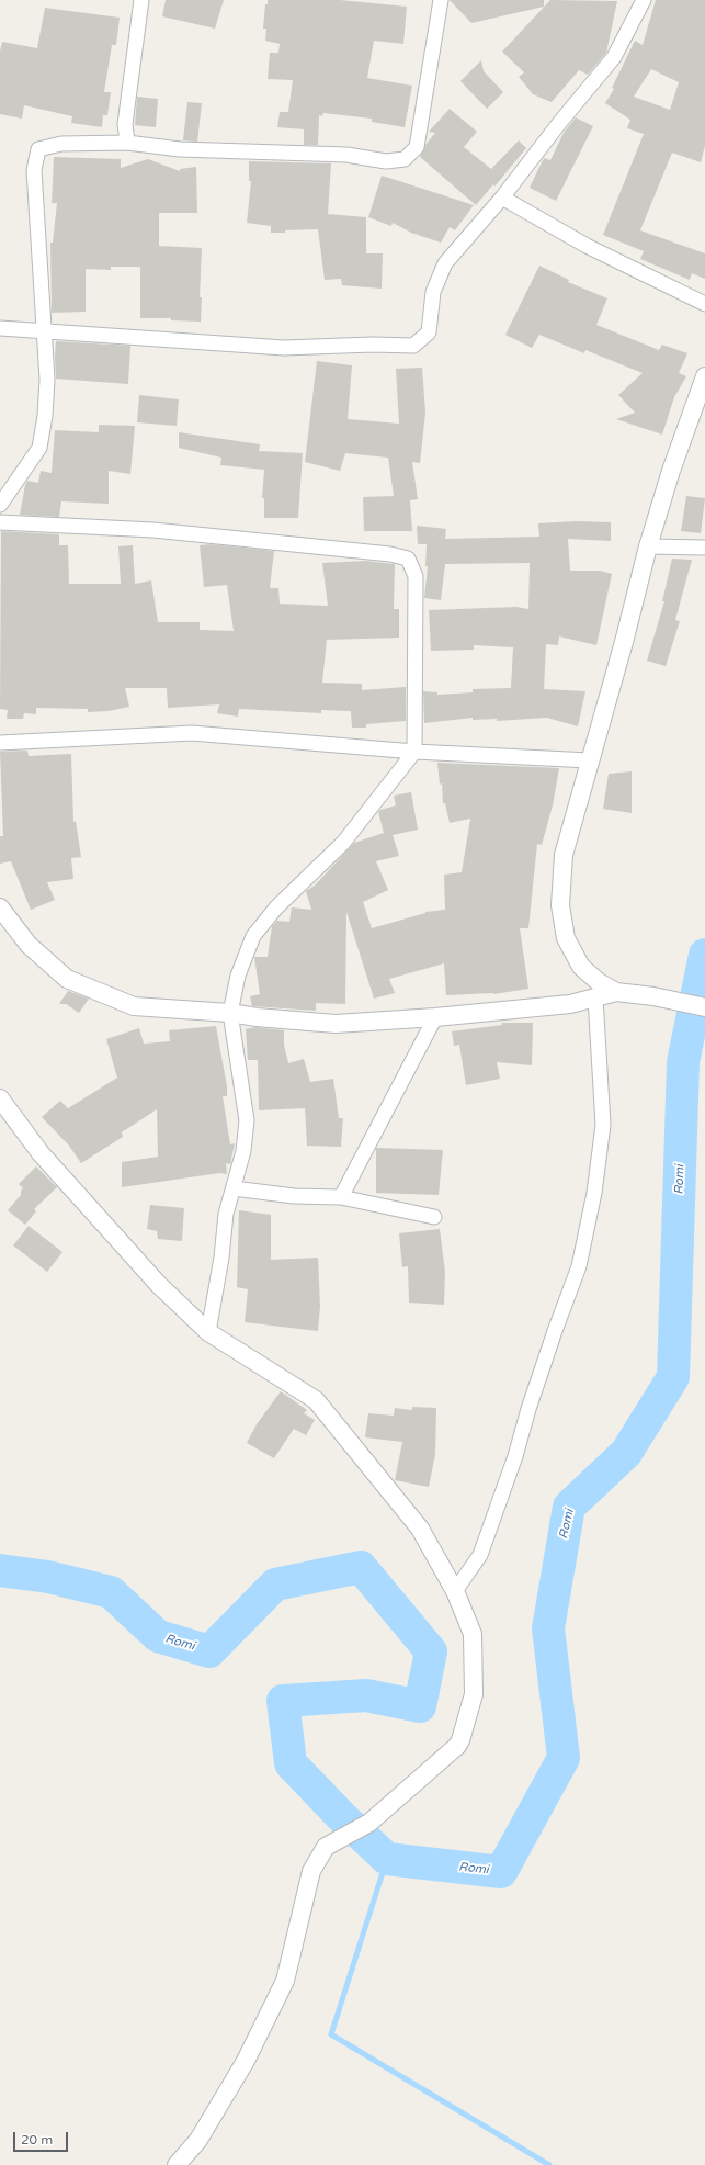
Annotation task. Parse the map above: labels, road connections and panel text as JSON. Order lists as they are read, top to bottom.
{
  "water": ["Romi"],
  "scale_bar": "20 m"
}
